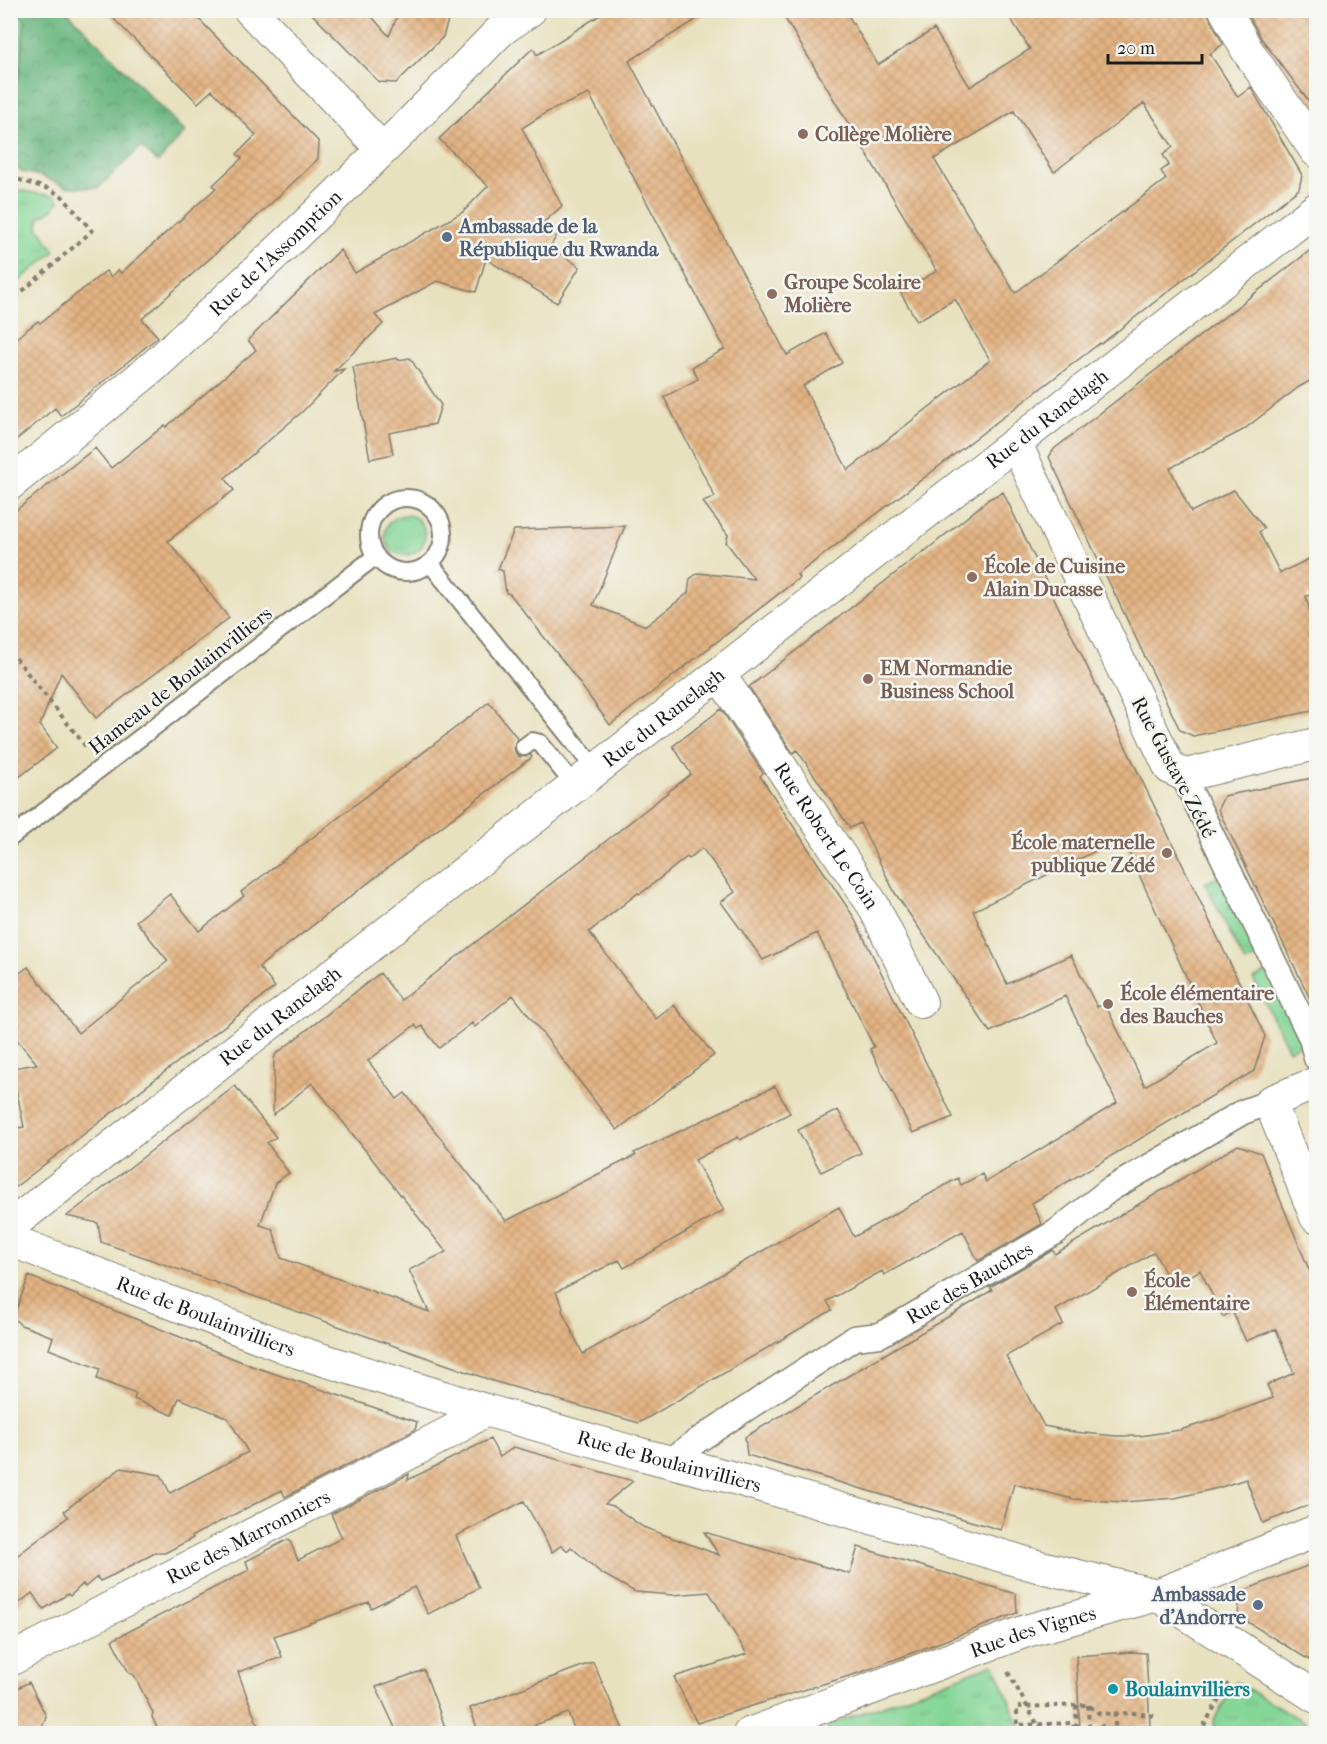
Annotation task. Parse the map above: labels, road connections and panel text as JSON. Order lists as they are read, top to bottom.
{
  "streets": {
    "street": [
      "Rue de l'Assomption",
      "Rue du Ranelagh",
      "Rue Gustave Zédé",
      "Rue Robert Le Coin",
      "Rue des Bauches",
      "Rue de Boulainvilliers",
      "Rue des Marronniers",
      "Rue des Vignes"
    ],
    "lane": ["Hameau de Boulainvilliers"]
  },
  "crossings": [
    ["Rue du Ranelagh", "Rue Gustave Zédé"],
    ["Rue du Ranelagh", "Rue Robert Le Coin"],
    ["Rue des Bauches", "Rue de Boulainvilliers"],
    ["Rue de Boulainvilliers", "Rue des Marronniers"],
    ["Rue de Boulainvilliers", "Rue des Vignes"]
  ],
  "places": [
    "Collège Molière",
    "Ambassade de la République du Rwanda",
    "Groupe Scolaire Molière",
    "École de Cuisine Alain Ducasse",
    "EM Normandie Business School",
    "École maternelle publique Zédé",
    "École élémentaire des Bauches",
    "École Élémentaire",
    "Ambassade d'Andorre",
    "Boulainvilliers"
  ],
  "scale_bar": "20 m"
}
